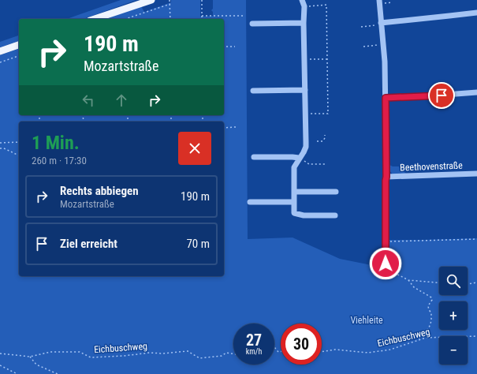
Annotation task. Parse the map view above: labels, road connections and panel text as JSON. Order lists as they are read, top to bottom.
{
  "streets": {
    "street": ["Beethovenstraße"],
    "path": ["Eichbuschweg"]
  },
  "parks": ["Viehleite"],
  "page": {
    "turn": ["190 m", "Mozartstraße"],
    "heading": ["1 Min.", "260 m · 17:30"],
    "list": [
      {
        "name": "Rechts abbiegen",
        "note": "Mozartstraße",
        "value": "190 m"
      },
      {
        "name": "Ziel erreicht",
        "value": "70 m"
      }
    ],
    "map_buttons": ["+", "−"],
    "speed": "27 km/h",
    "limit": "30"
  }
}
